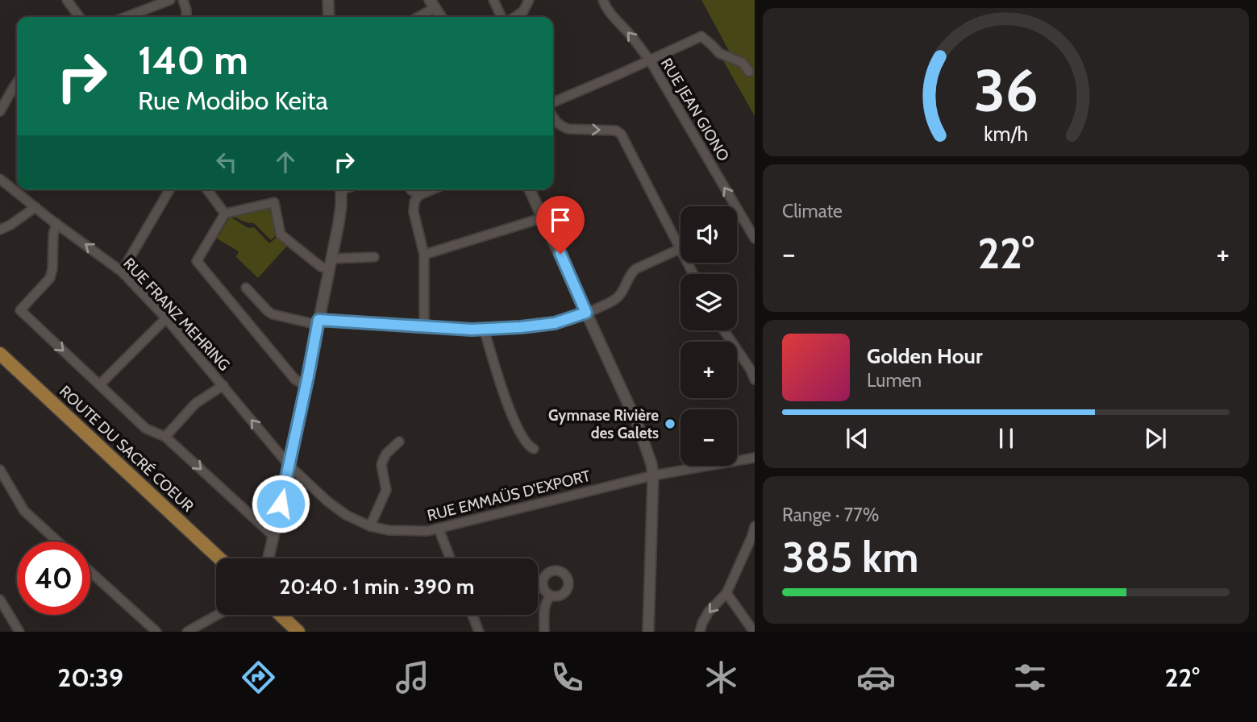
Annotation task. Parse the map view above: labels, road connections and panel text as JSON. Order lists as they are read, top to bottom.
{
  "streets": {
    "main road": ["ROUTE DU SACRÉ COEUR"],
    "street": ["RUE JEAN GIONO", "RUE FRANZ MEHRING", "RUE EMMAÜS D'EXPORT"]
  },
  "crossings": [
    ["RUE FRANZ MEHRING", "RUE EMMAÜS D'EXPORT"]
  ],
  "one_way": ["RUE JEAN GIONO"],
  "places": ["Gymnase Rivière des Galets"],
  "page": {
    "turn": ["140 m", "Rue Modibo Keita"],
    "tile": [
      "Climate",
      ["Range · 77%", "385 km"]
    ],
    "map_buttons": ["+", "−"],
    "heat": ["−", "22°", "+"],
    "song": ["Golden Hour", "Lumen"],
    "limit": "40",
    "trip": "20:40 · 1 min · 390 m",
    "tabs": ["20:39", "22°"],
    "gauge": ["36", "km/h"]
  }
}
